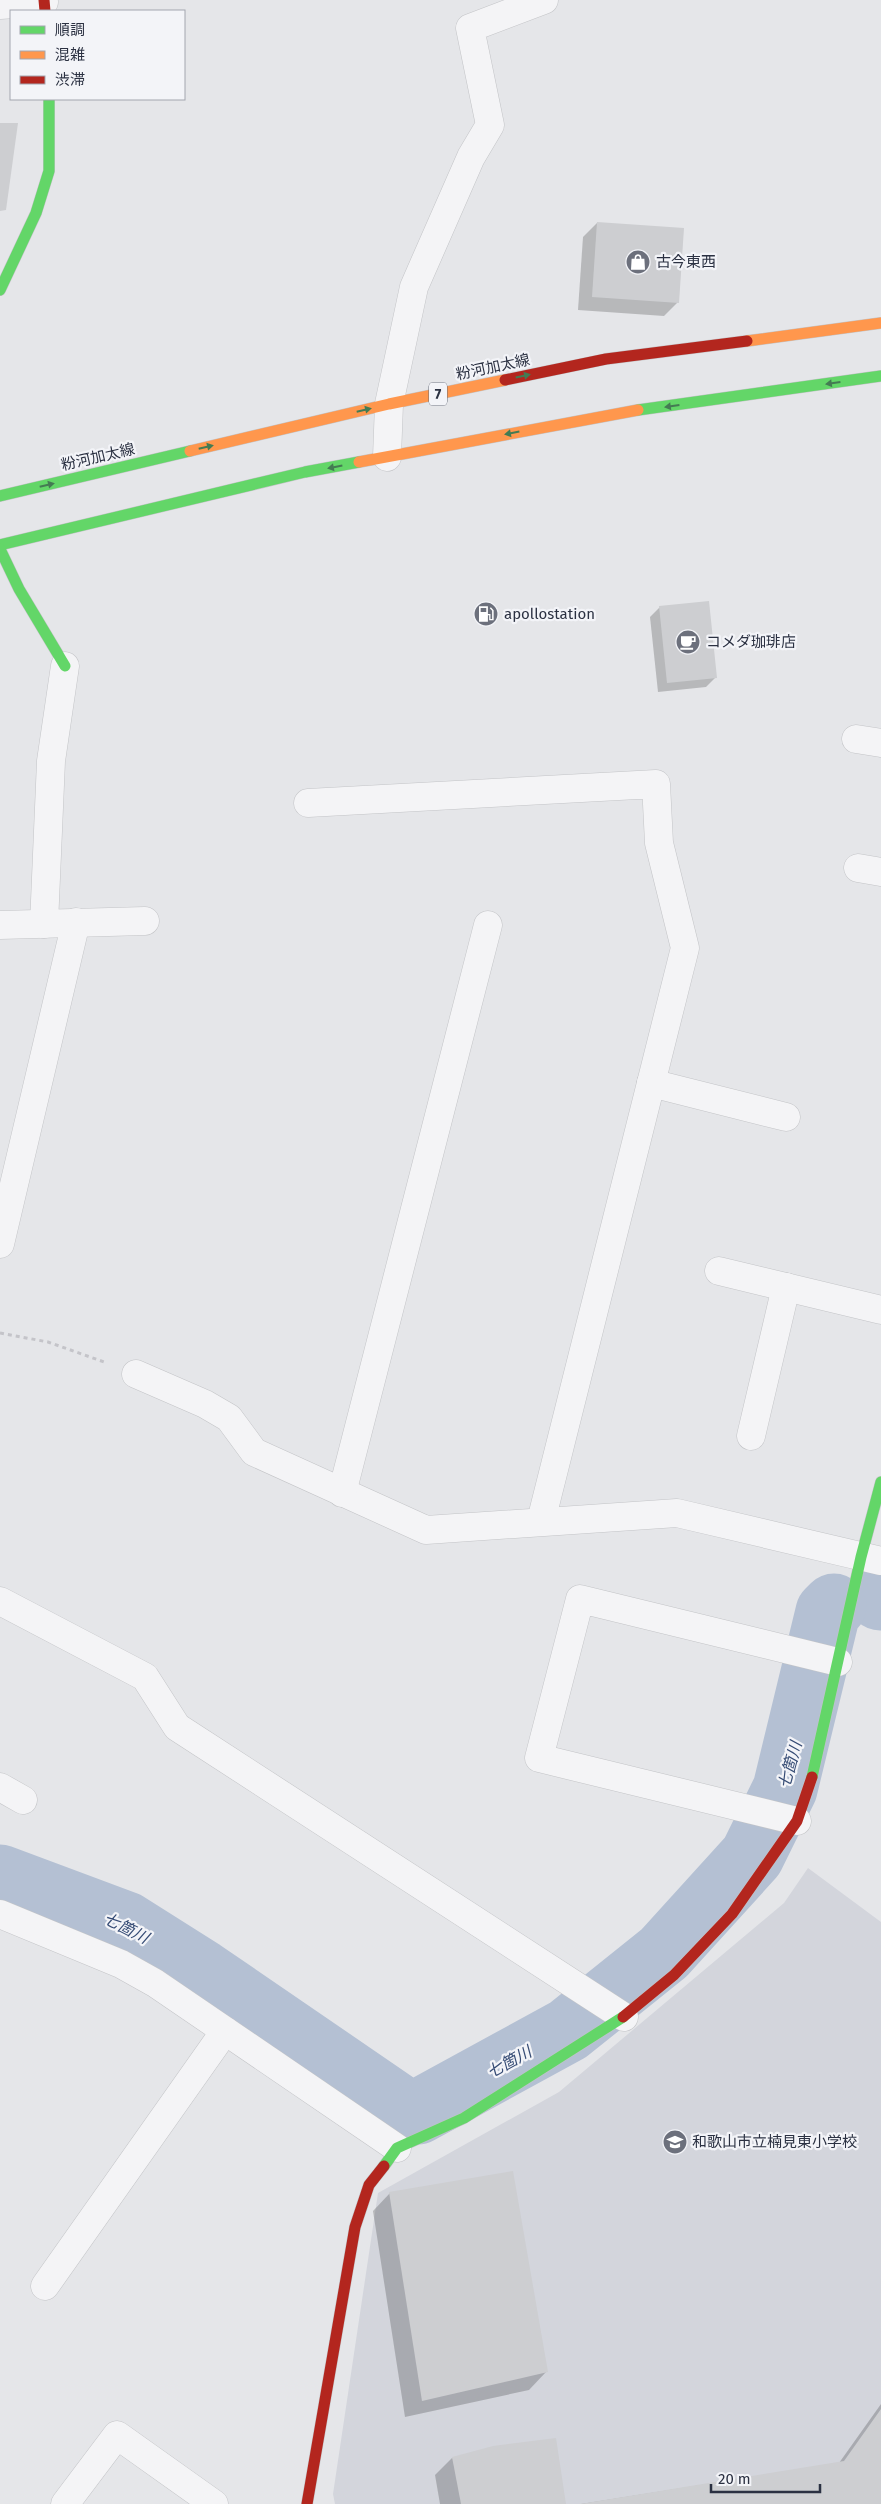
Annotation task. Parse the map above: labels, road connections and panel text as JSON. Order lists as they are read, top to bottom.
{
  "streets": {
    "main road": ["粉河加太線", "7"]
  },
  "water": ["七箇川"],
  "places": {
    "shop": ["古今東西"],
    "fuel station": ["apollostation"],
    "cafe": ["コメダ珈琲店"],
    "school or university": ["和歌山市立楠見東小学校"]
  },
  "legend": ["順調", "混雑", "渋滞"],
  "scale_bar": "20 m"
}
